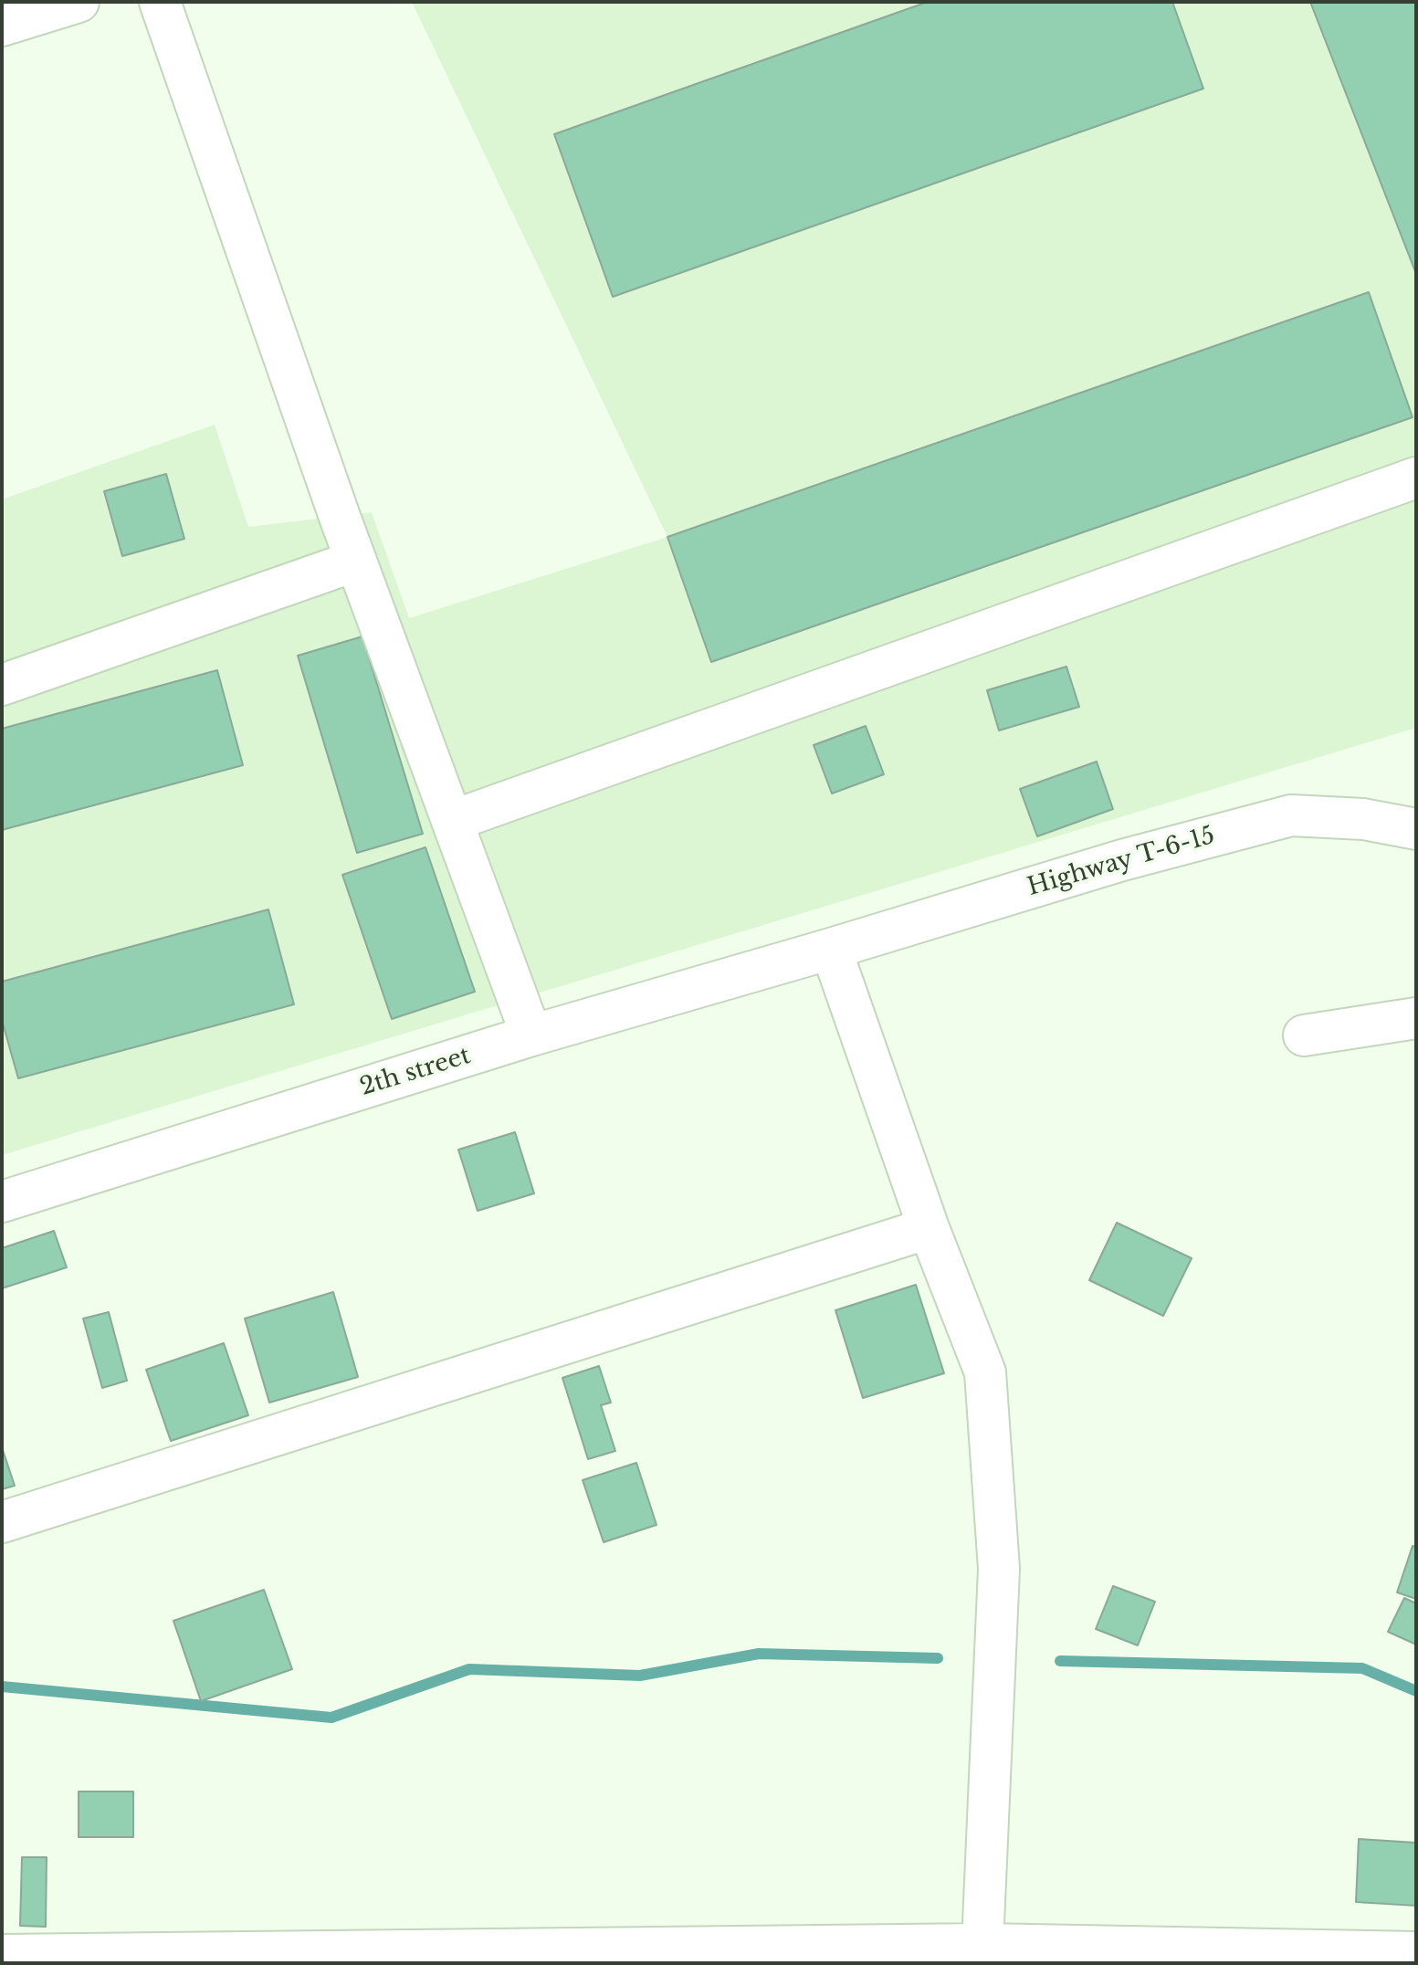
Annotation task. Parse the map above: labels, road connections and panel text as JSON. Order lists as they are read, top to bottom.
{
  "streets": {
    "street": ["Highway T-6-15", "2th street"]
  },
  "crossings": [
    ["Highway T-6-15", "2th street"]
  ]
}
